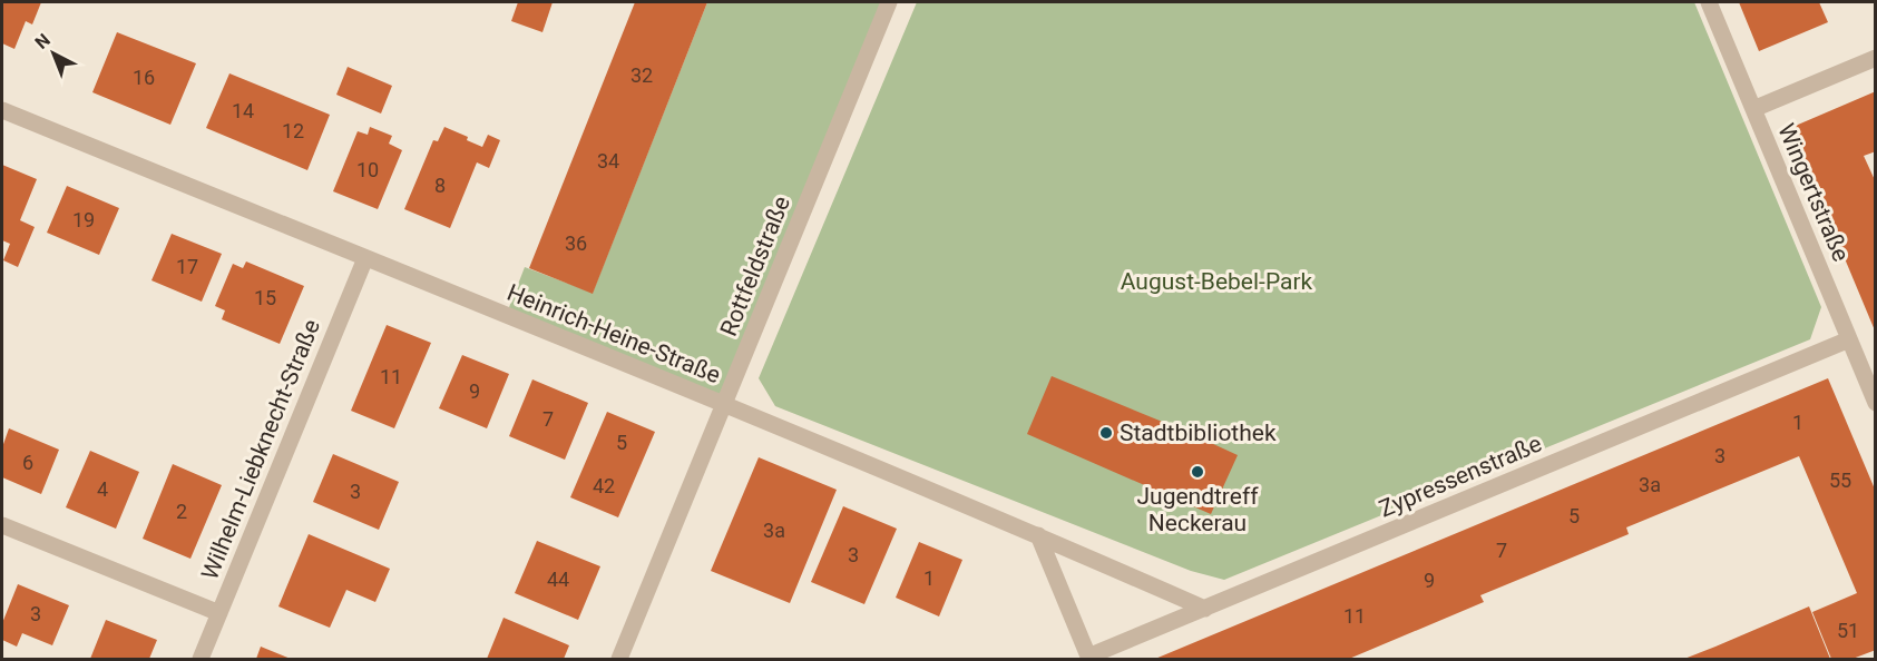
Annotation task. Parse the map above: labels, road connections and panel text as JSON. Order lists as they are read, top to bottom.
{
  "streets": {
    "street": [
      "Wingertstraße",
      "Rottfeldstraße",
      "Heinrich-Heine-Straße",
      "Wilhelm-Liebknecht-Straße",
      "Zypressenstraße"
    ]
  },
  "crossings": [
    ["Wingertstraße", "Zypressenstraße"],
    ["Rottfeldstraße", "Heinrich-Heine-Straße"],
    ["Heinrich-Heine-Straße", "Wilhelm-Liebknecht-Straße"],
    ["Heinrich-Heine-Straße", "Zypressenstraße"]
  ],
  "parks": ["August-Bebel-Park"],
  "places": ["Stadtbibliothek", "Jugendtreff Neckerau"],
  "house_numbers": [
    "32",
    "16",
    "14",
    "12",
    "34",
    "10",
    "8",
    "19",
    "36",
    "17",
    "15",
    "11",
    "9",
    "7",
    "1",
    "5",
    "3",
    "6",
    "55",
    "3a",
    "42",
    "4",
    "3",
    "2",
    "5",
    "3a",
    "7",
    "3",
    "1",
    "44",
    "9",
    "3",
    "11",
    "51"
  ],
  "north": "top left"
}
